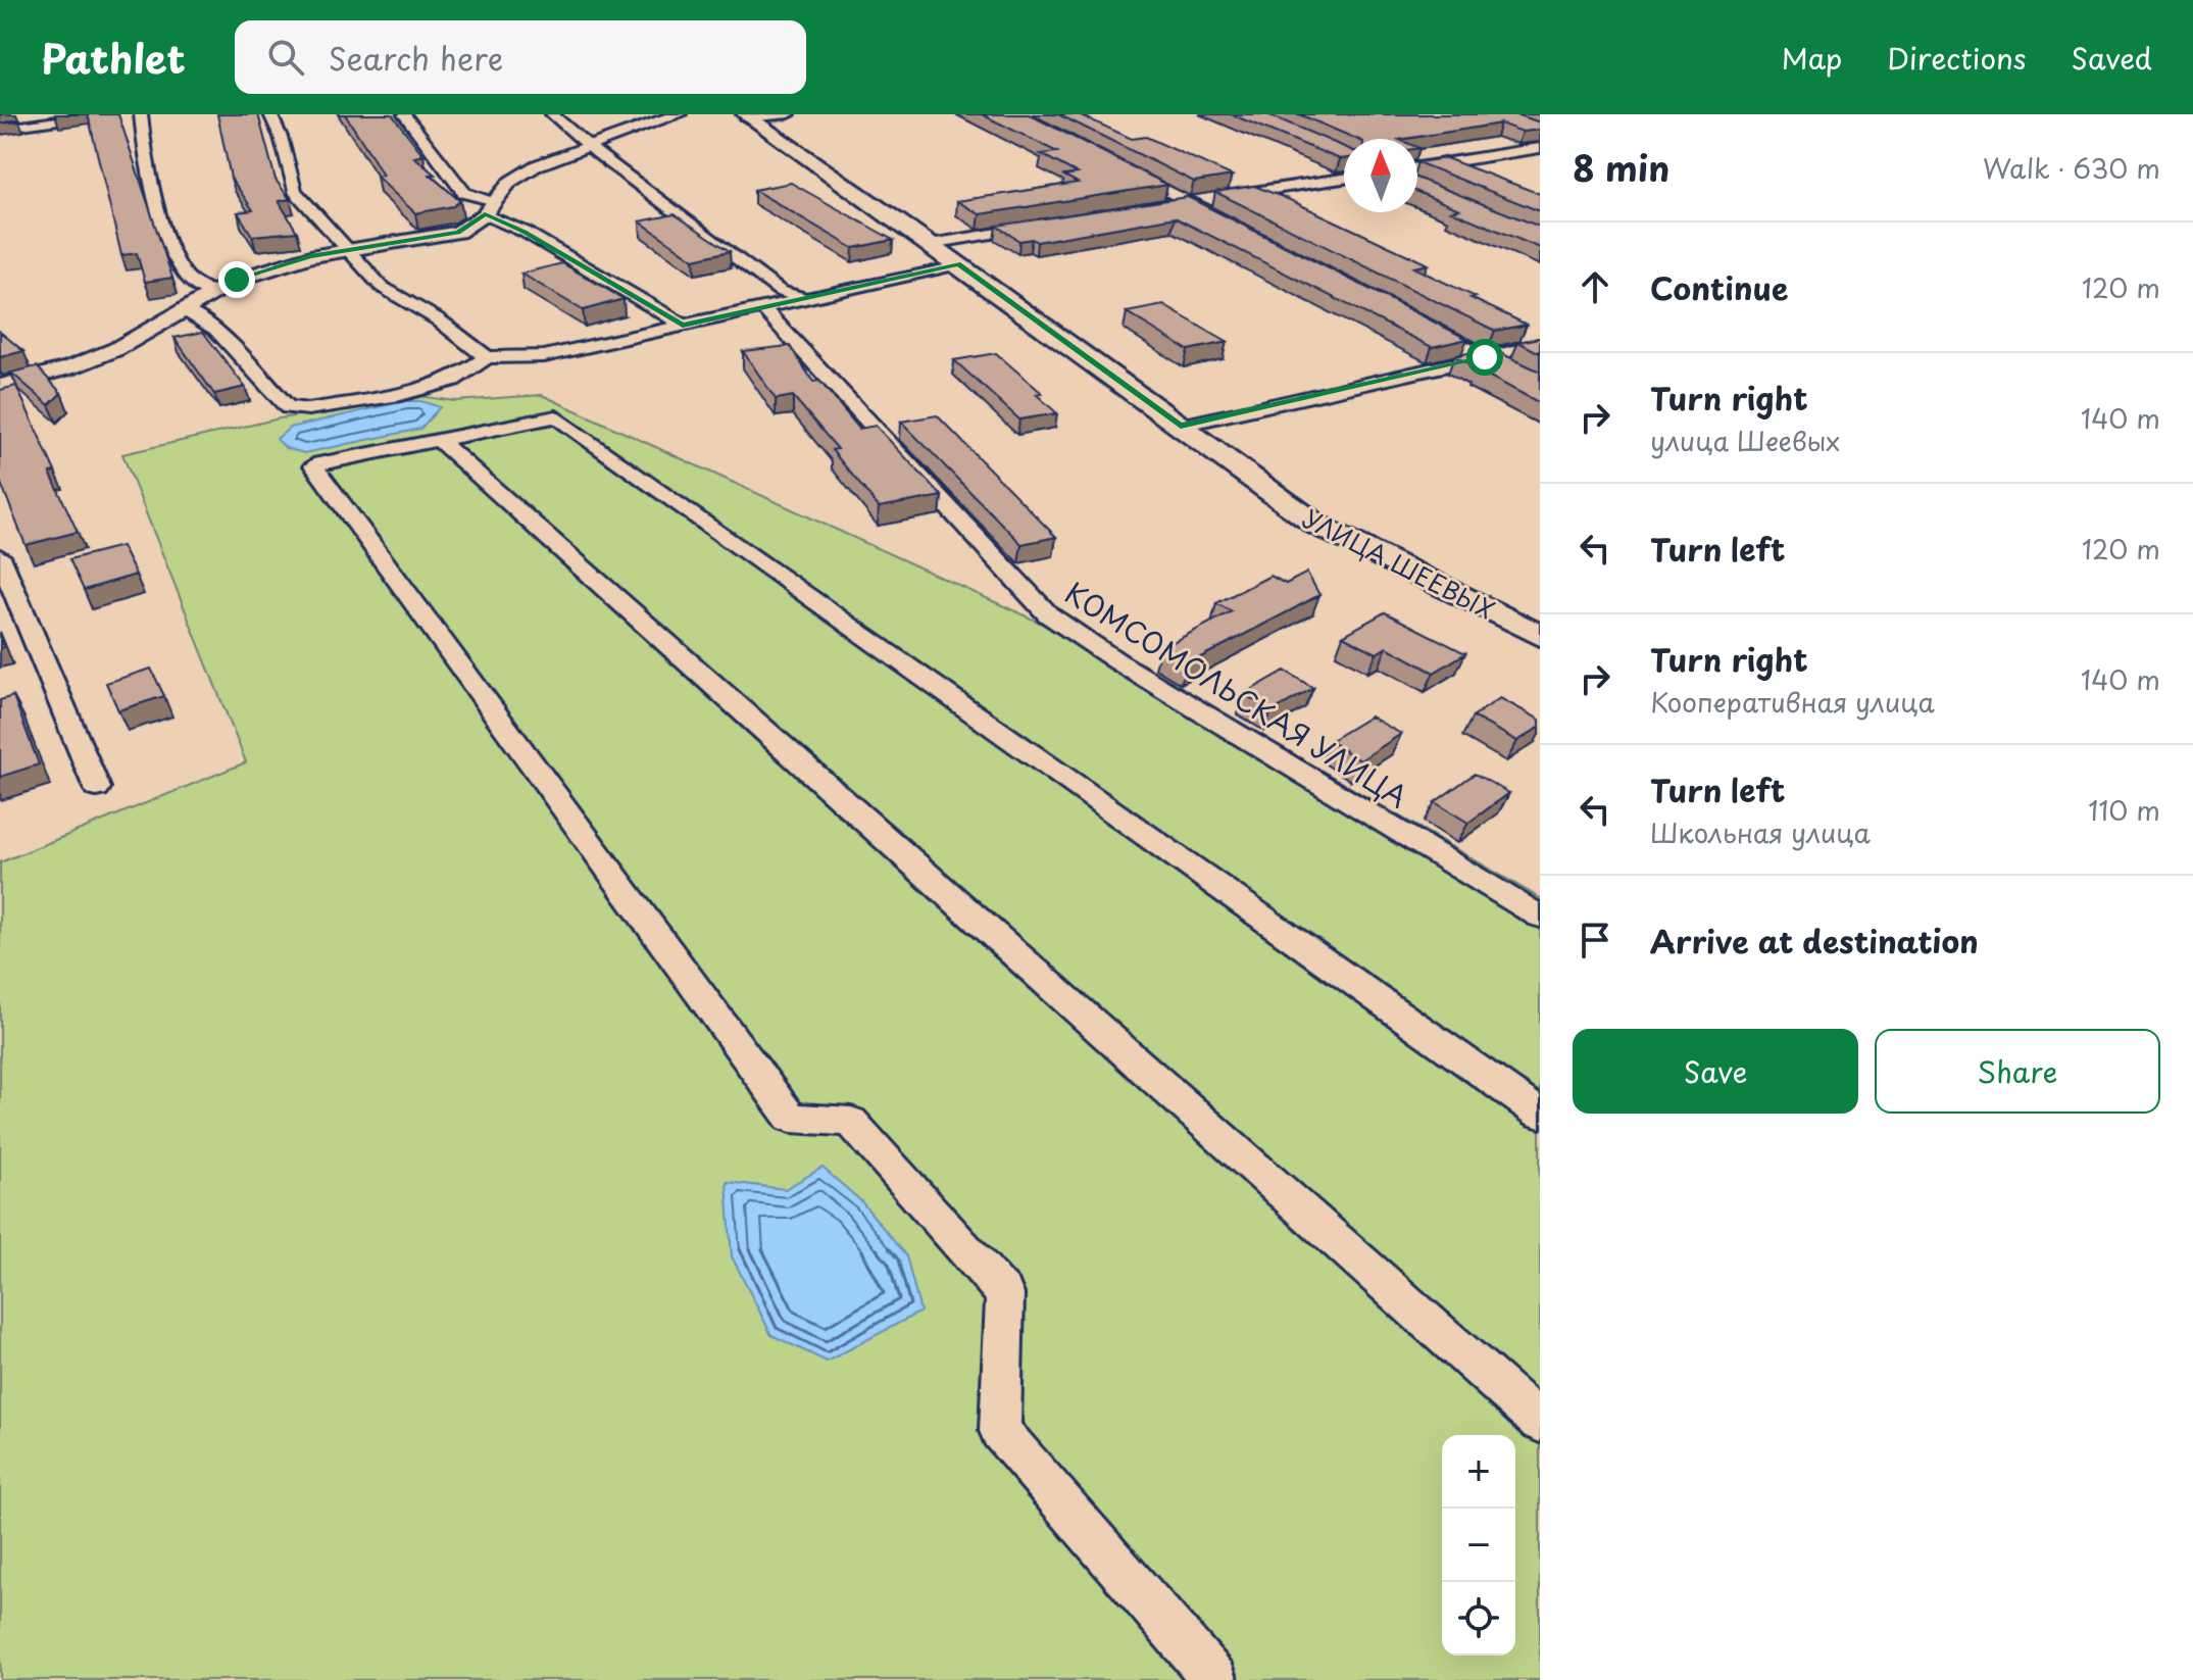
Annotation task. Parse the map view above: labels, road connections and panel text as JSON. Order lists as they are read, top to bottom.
{
  "streets": {
    "main road": ["УЛИЦА ШЕЕВЫХ"],
    "street": ["КОМСОМОЛЬСКАЯ УЛИЦА"]
  },
  "north": "top",
  "page": {
    "header": "Pathlet",
    "search": "Search here",
    "nav": ["Map", "Directions", "Saved"],
    "heading": ["8 min", "Walk · 630 m"],
    "list": [
      ["Continue", "120 m"],
      ["Turn right", "улица Шеевых", "140 m"],
      ["Turn left", "120 m"],
      ["Turn right", "Кооперативная улица", "140 m"],
      ["Turn left", "Школьная улица", "110 m"],
      "Arrive at destination"
    ],
    "buttons": ["Save", "Share"],
    "map_buttons": ["+", "−"]
  }
}
